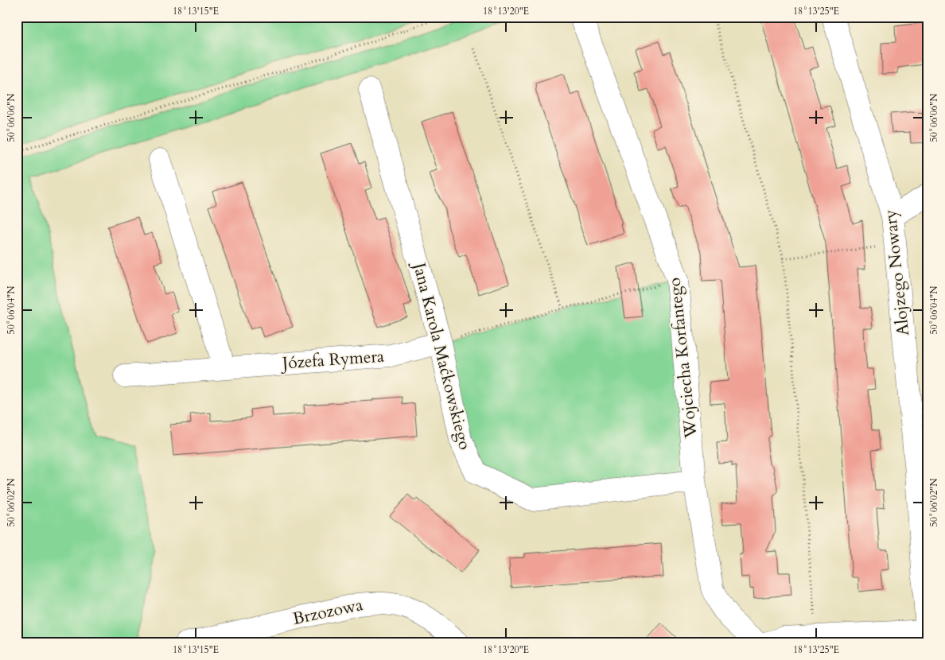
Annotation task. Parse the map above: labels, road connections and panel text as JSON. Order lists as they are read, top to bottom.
{
  "streets": {
    "street": [
      "Alojzego Nowary",
      "Jana Karola Maćkowskiego",
      "Wojciecha Korfantego",
      "Józefa Rymera",
      "Brzozowa"
    ]
  },
  "crossings": [
    ["Jana Karola Maćkowskiego", "Wojciecha Korfantego"],
    ["Jana Karola Maćkowskiego", "Józefa Rymera"]
  ],
  "coordinates": [
    "18°13'15\"E",
    "18°13'20\"E",
    "18°13'25\"E",
    "50°06'06\"N",
    "50°06'04\"N",
    "50°06'02\"N"
  ]
}
